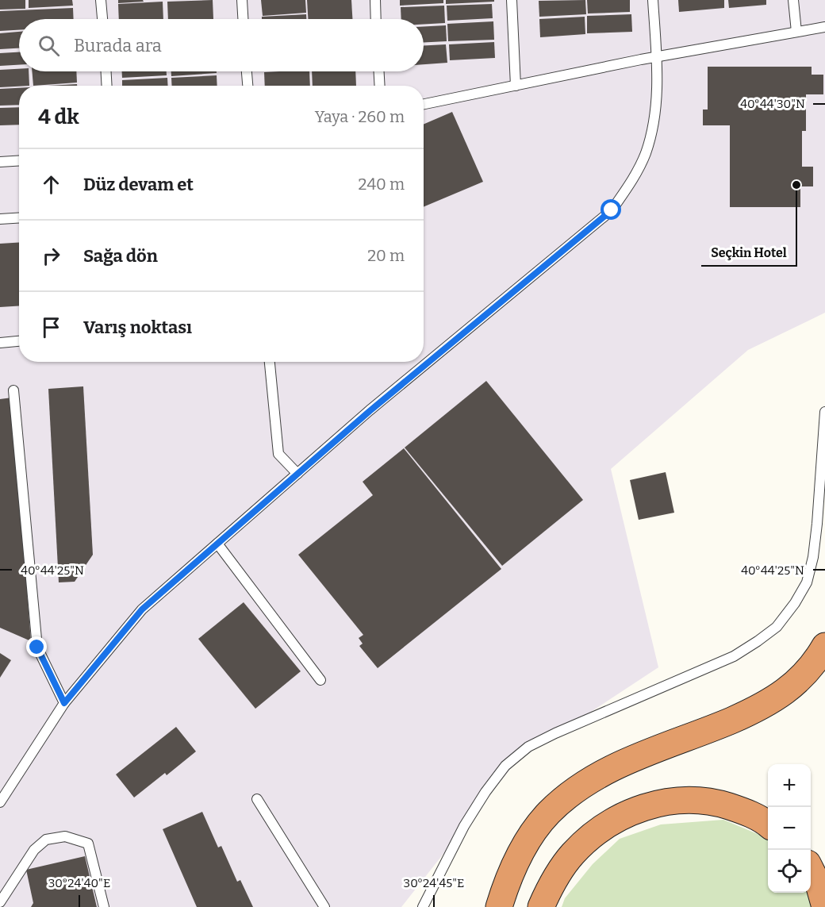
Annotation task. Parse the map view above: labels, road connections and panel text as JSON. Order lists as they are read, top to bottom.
{
  "places": ["Seçkin Hotel"],
  "page": {
    "search": "Burada ara",
    "heading": ["4 dk", "Yaya · 260 m"],
    "list": [
      ["Düz devam et", "240 m"],
      ["Sağa dön", "20 m"],
      "Varış noktası"
    ],
    "map_buttons": ["+", "−"]
  },
  "coordinates": [
    "40°44'30\"N",
    "40°44'25\"N",
    "30°24'40\"E",
    "30°24'45\"E"
  ]
}
